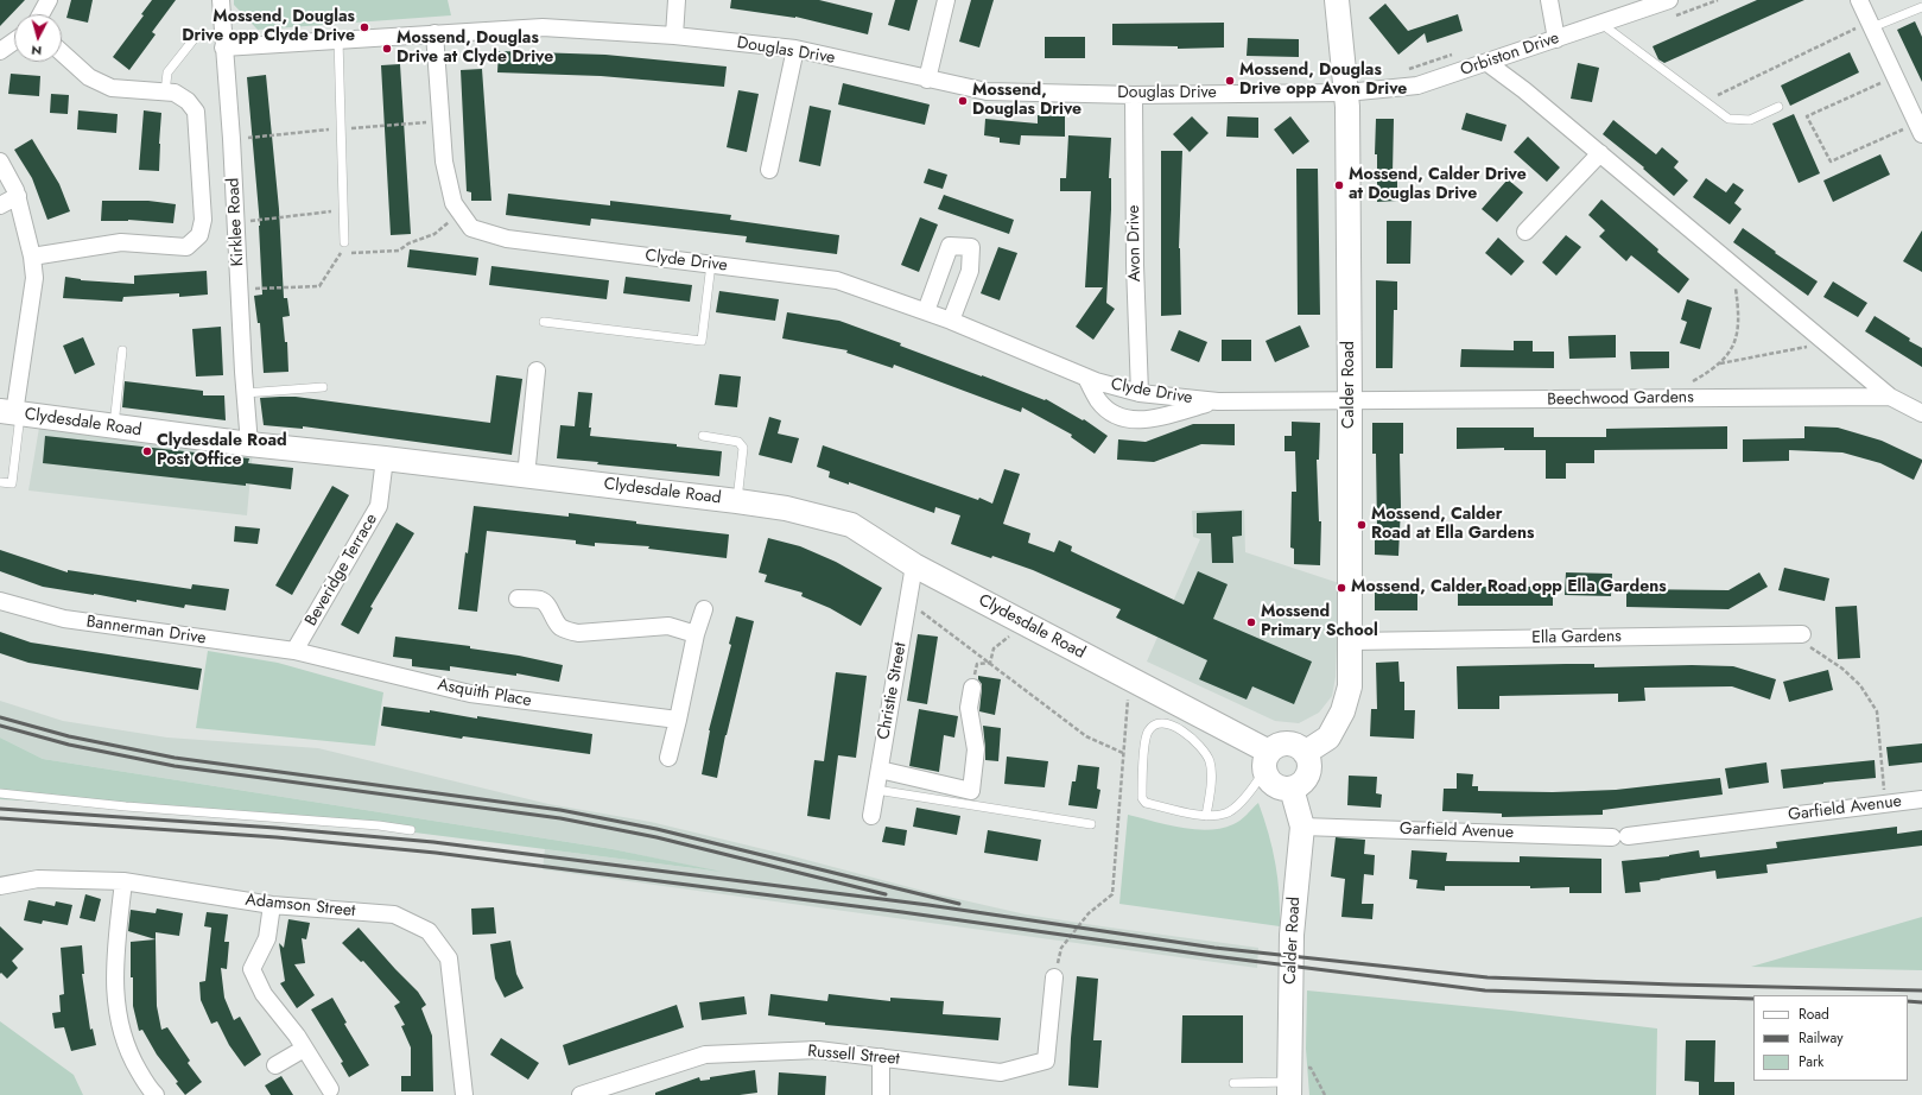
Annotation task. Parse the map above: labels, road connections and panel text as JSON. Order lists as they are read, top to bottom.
{
  "streets": {
    "main road": ["Calder Road", "Clydesdale Road"],
    "street": [
      "Douglas Drive",
      "Orbiston Drive",
      "Kirklee Road",
      "Avon Drive",
      "Clyde Drive",
      "Beechwood Gardens",
      "Beveridge Terrace",
      "Bannerman Drive",
      "Ella Gardens",
      "Christie Street",
      "Asquith Place",
      "Garfield Avenue",
      "Adamson Street",
      "Russell Street"
    ]
  },
  "crossings": [
    ["Douglas Drive", "Orbiston Drive"],
    ["Douglas Drive", "Kirklee Road"],
    ["Douglas Drive", "Avon Drive"],
    ["Douglas Drive", "Clyde Drive"],
    ["Douglas Drive", "Calder Road"],
    ["Orbiston Drive", "Calder Road"],
    ["Orbiston Drive", "Beechwood Gardens"],
    ["Kirklee Road", "Clydesdale Road"],
    ["Avon Drive", "Clyde Drive"],
    ["Clyde Drive", "Calder Road"],
    ["Clyde Drive", "Beechwood Gardens"],
    ["Calder Road", "Beechwood Gardens"],
    ["Calder Road", "Clydesdale Road"],
    ["Calder Road", "Ella Gardens"],
    ["Calder Road", "Garfield Avenue"],
    ["Clydesdale Road", "Beveridge Terrace"],
    ["Clydesdale Road", "Christie Street"],
    ["Beveridge Terrace", "Bannerman Drive"],
    ["Beveridge Terrace", "Asquith Place"],
    ["Bannerman Drive", "Asquith Place"]
  ],
  "places": [
    "Mossend, Douglas Drive opp Clyde Drive",
    "Mossend, Douglas Drive at Clyde Drive",
    "Mossend, Douglas Drive opp Avon Drive",
    "Mossend, Douglas Drive",
    "Mossend, Calder Drive at Douglas Drive",
    "Clydesdale Road Post Office",
    "Mossend, Calder Road at Ella Gardens",
    "Mossend, Calder Road opp Ella Gardens",
    "Mossend Primary School"
  ],
  "legend": ["Road", "Railway", "Park"],
  "north": "bottom"
}
